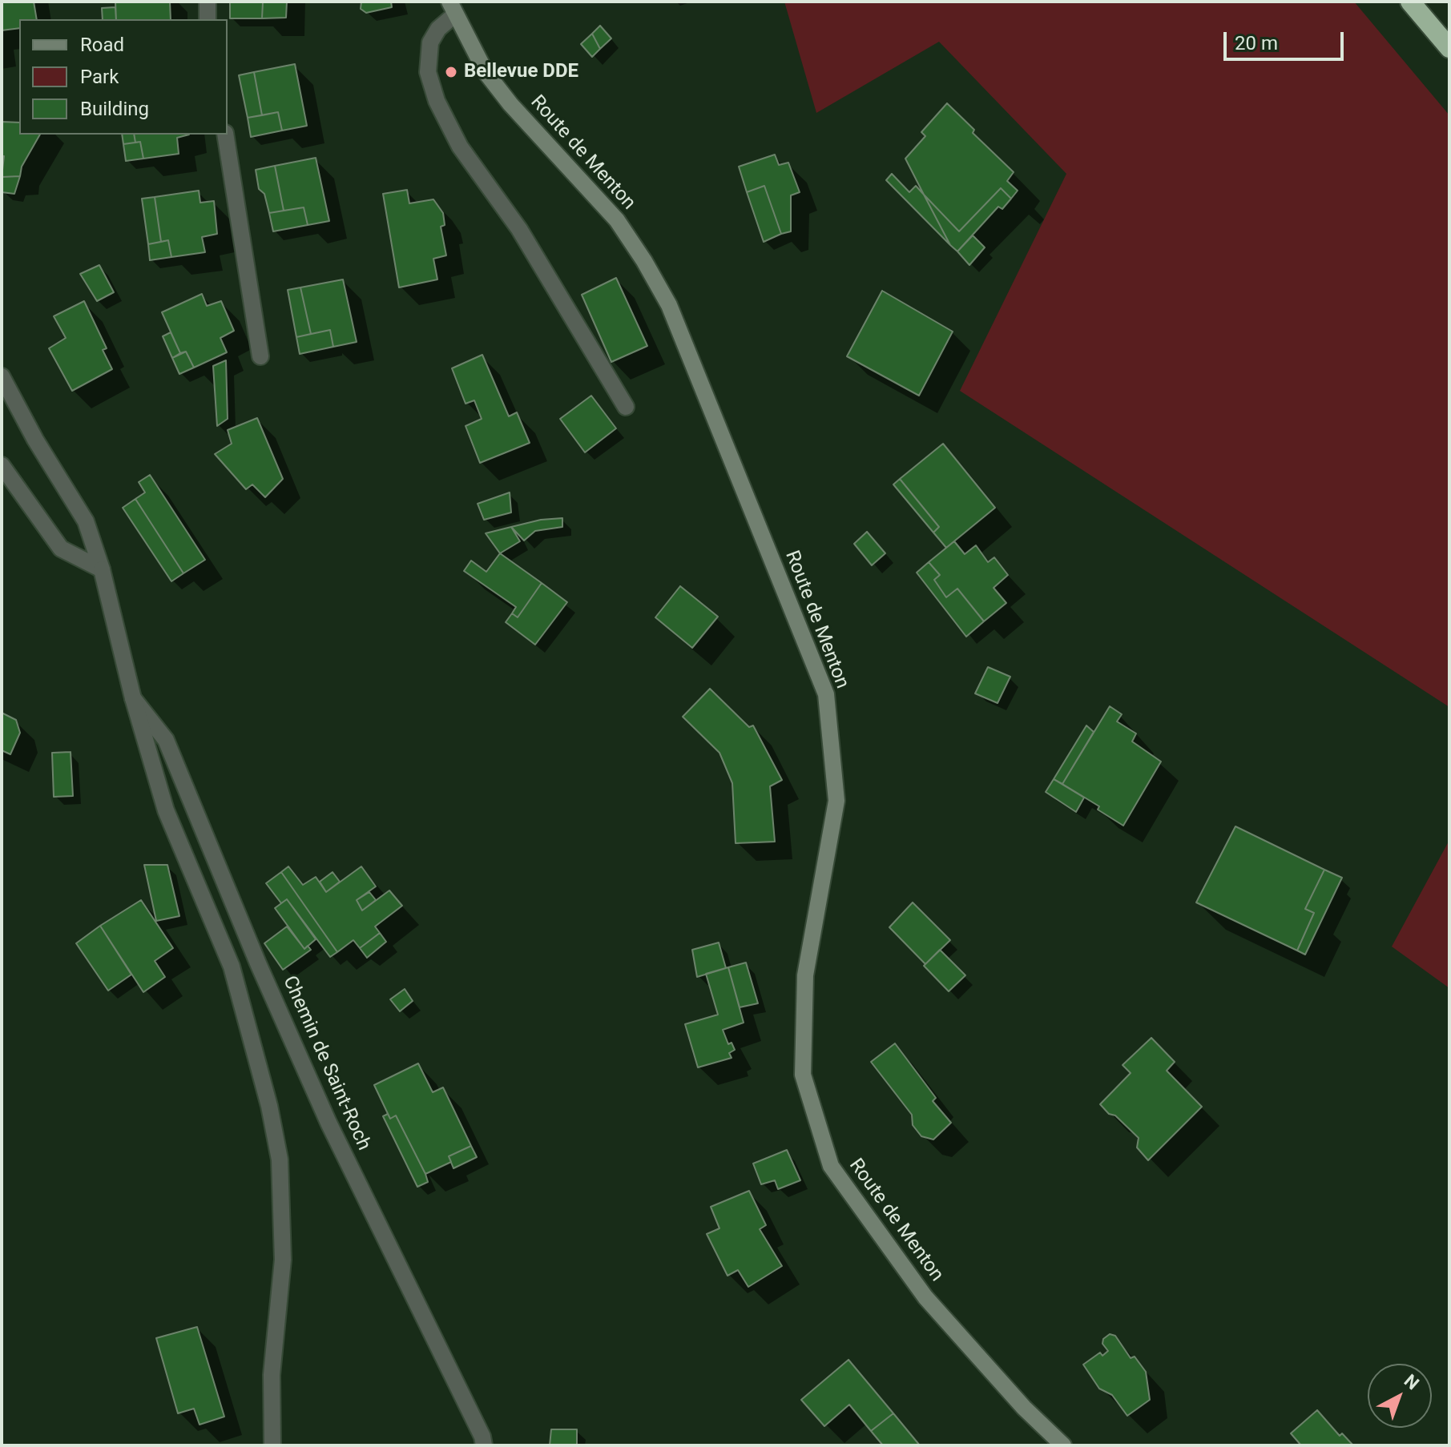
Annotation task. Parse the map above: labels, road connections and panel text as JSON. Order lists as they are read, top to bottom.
{
  "streets": {
    "main road": ["Route de Menton"],
    "street": ["Chemin de Saint-Roch"]
  },
  "places": ["Bellevue DDE"],
  "legend": ["Road", "Park", "Building"],
  "scale_bar": "20 m",
  "north": "top right"
}
